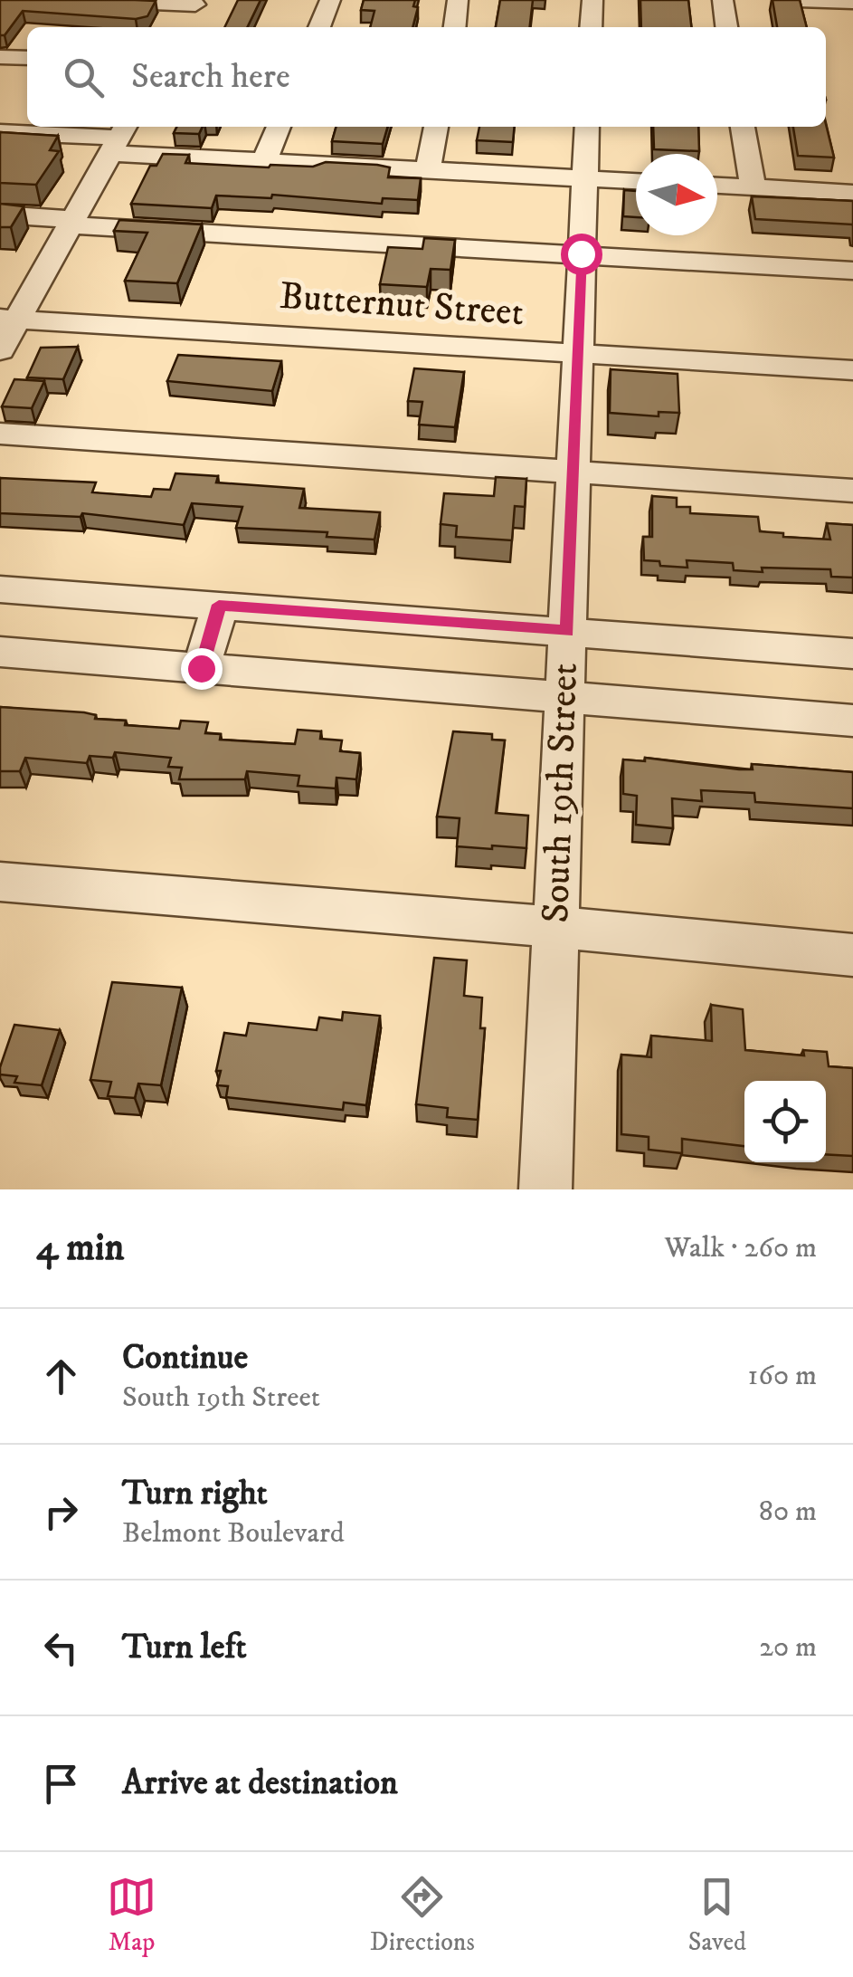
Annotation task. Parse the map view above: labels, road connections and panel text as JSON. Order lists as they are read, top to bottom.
{
  "streets": {
    "street": ["Butternut Street", "South 19th Street"]
  },
  "crossings": [
    ["Butternut Street", "South 19th Street"]
  ],
  "north": "right",
  "page": {
    "search": "Search here",
    "heading": ["4 min", "Walk · 260 m"],
    "list": [
      ["Continue", "South 19th Street", "160 m"],
      ["Turn right", "Belmont Boulevard", "80 m"],
      ["Turn left", "20 m"],
      "Arrive at destination"
    ],
    "nav": ["Map", "Directions", "Saved"]
  }
}
